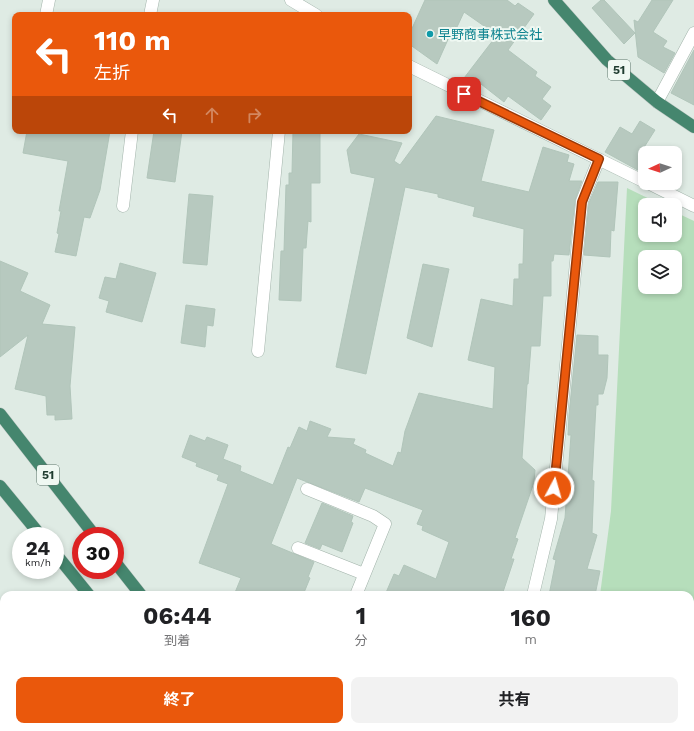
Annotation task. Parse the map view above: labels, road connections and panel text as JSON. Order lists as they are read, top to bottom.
{
  "streets": {
    "highway": ["51"]
  },
  "places": ["早野商事株式会社"],
  "north": "left",
  "page": {
    "turn": ["110 m", "左折"],
    "speed": "24 km/h",
    "limit": "30",
    "eta": [
      "06:44",
      "到着",
      "1",
      "分",
      "160",
      "m"
    ],
    "buttons": ["終了", "共有"]
  }
}
